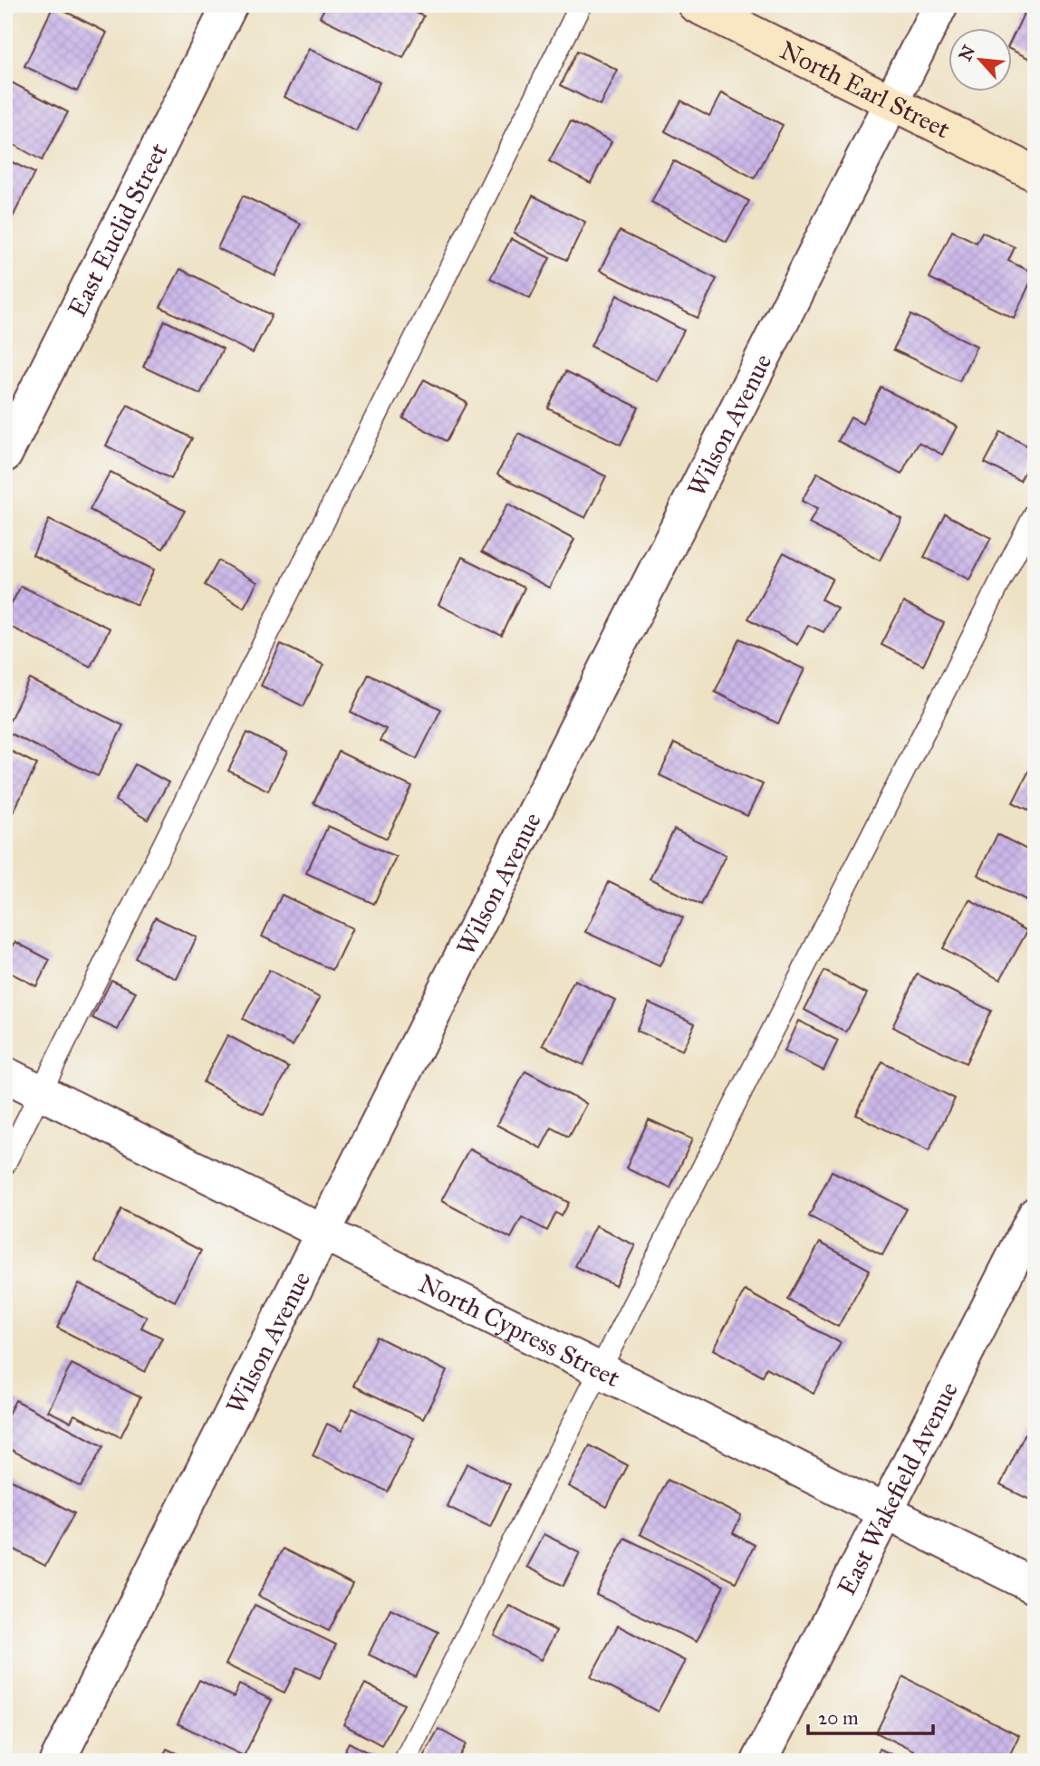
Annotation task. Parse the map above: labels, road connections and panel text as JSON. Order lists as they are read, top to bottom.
{
  "streets": {
    "street": [
      "North Earl Street",
      "East Euclid Street",
      "Wilson Avenue",
      "North Cypress Street",
      "East Wakefield Avenue"
    ]
  },
  "crossings": [
    ["North Earl Street", "Wilson Avenue"],
    ["Wilson Avenue", "North Cypress Street"],
    ["North Cypress Street", "East Wakefield Avenue"]
  ],
  "scale_bar": "20 m",
  "north": "top left"
}
